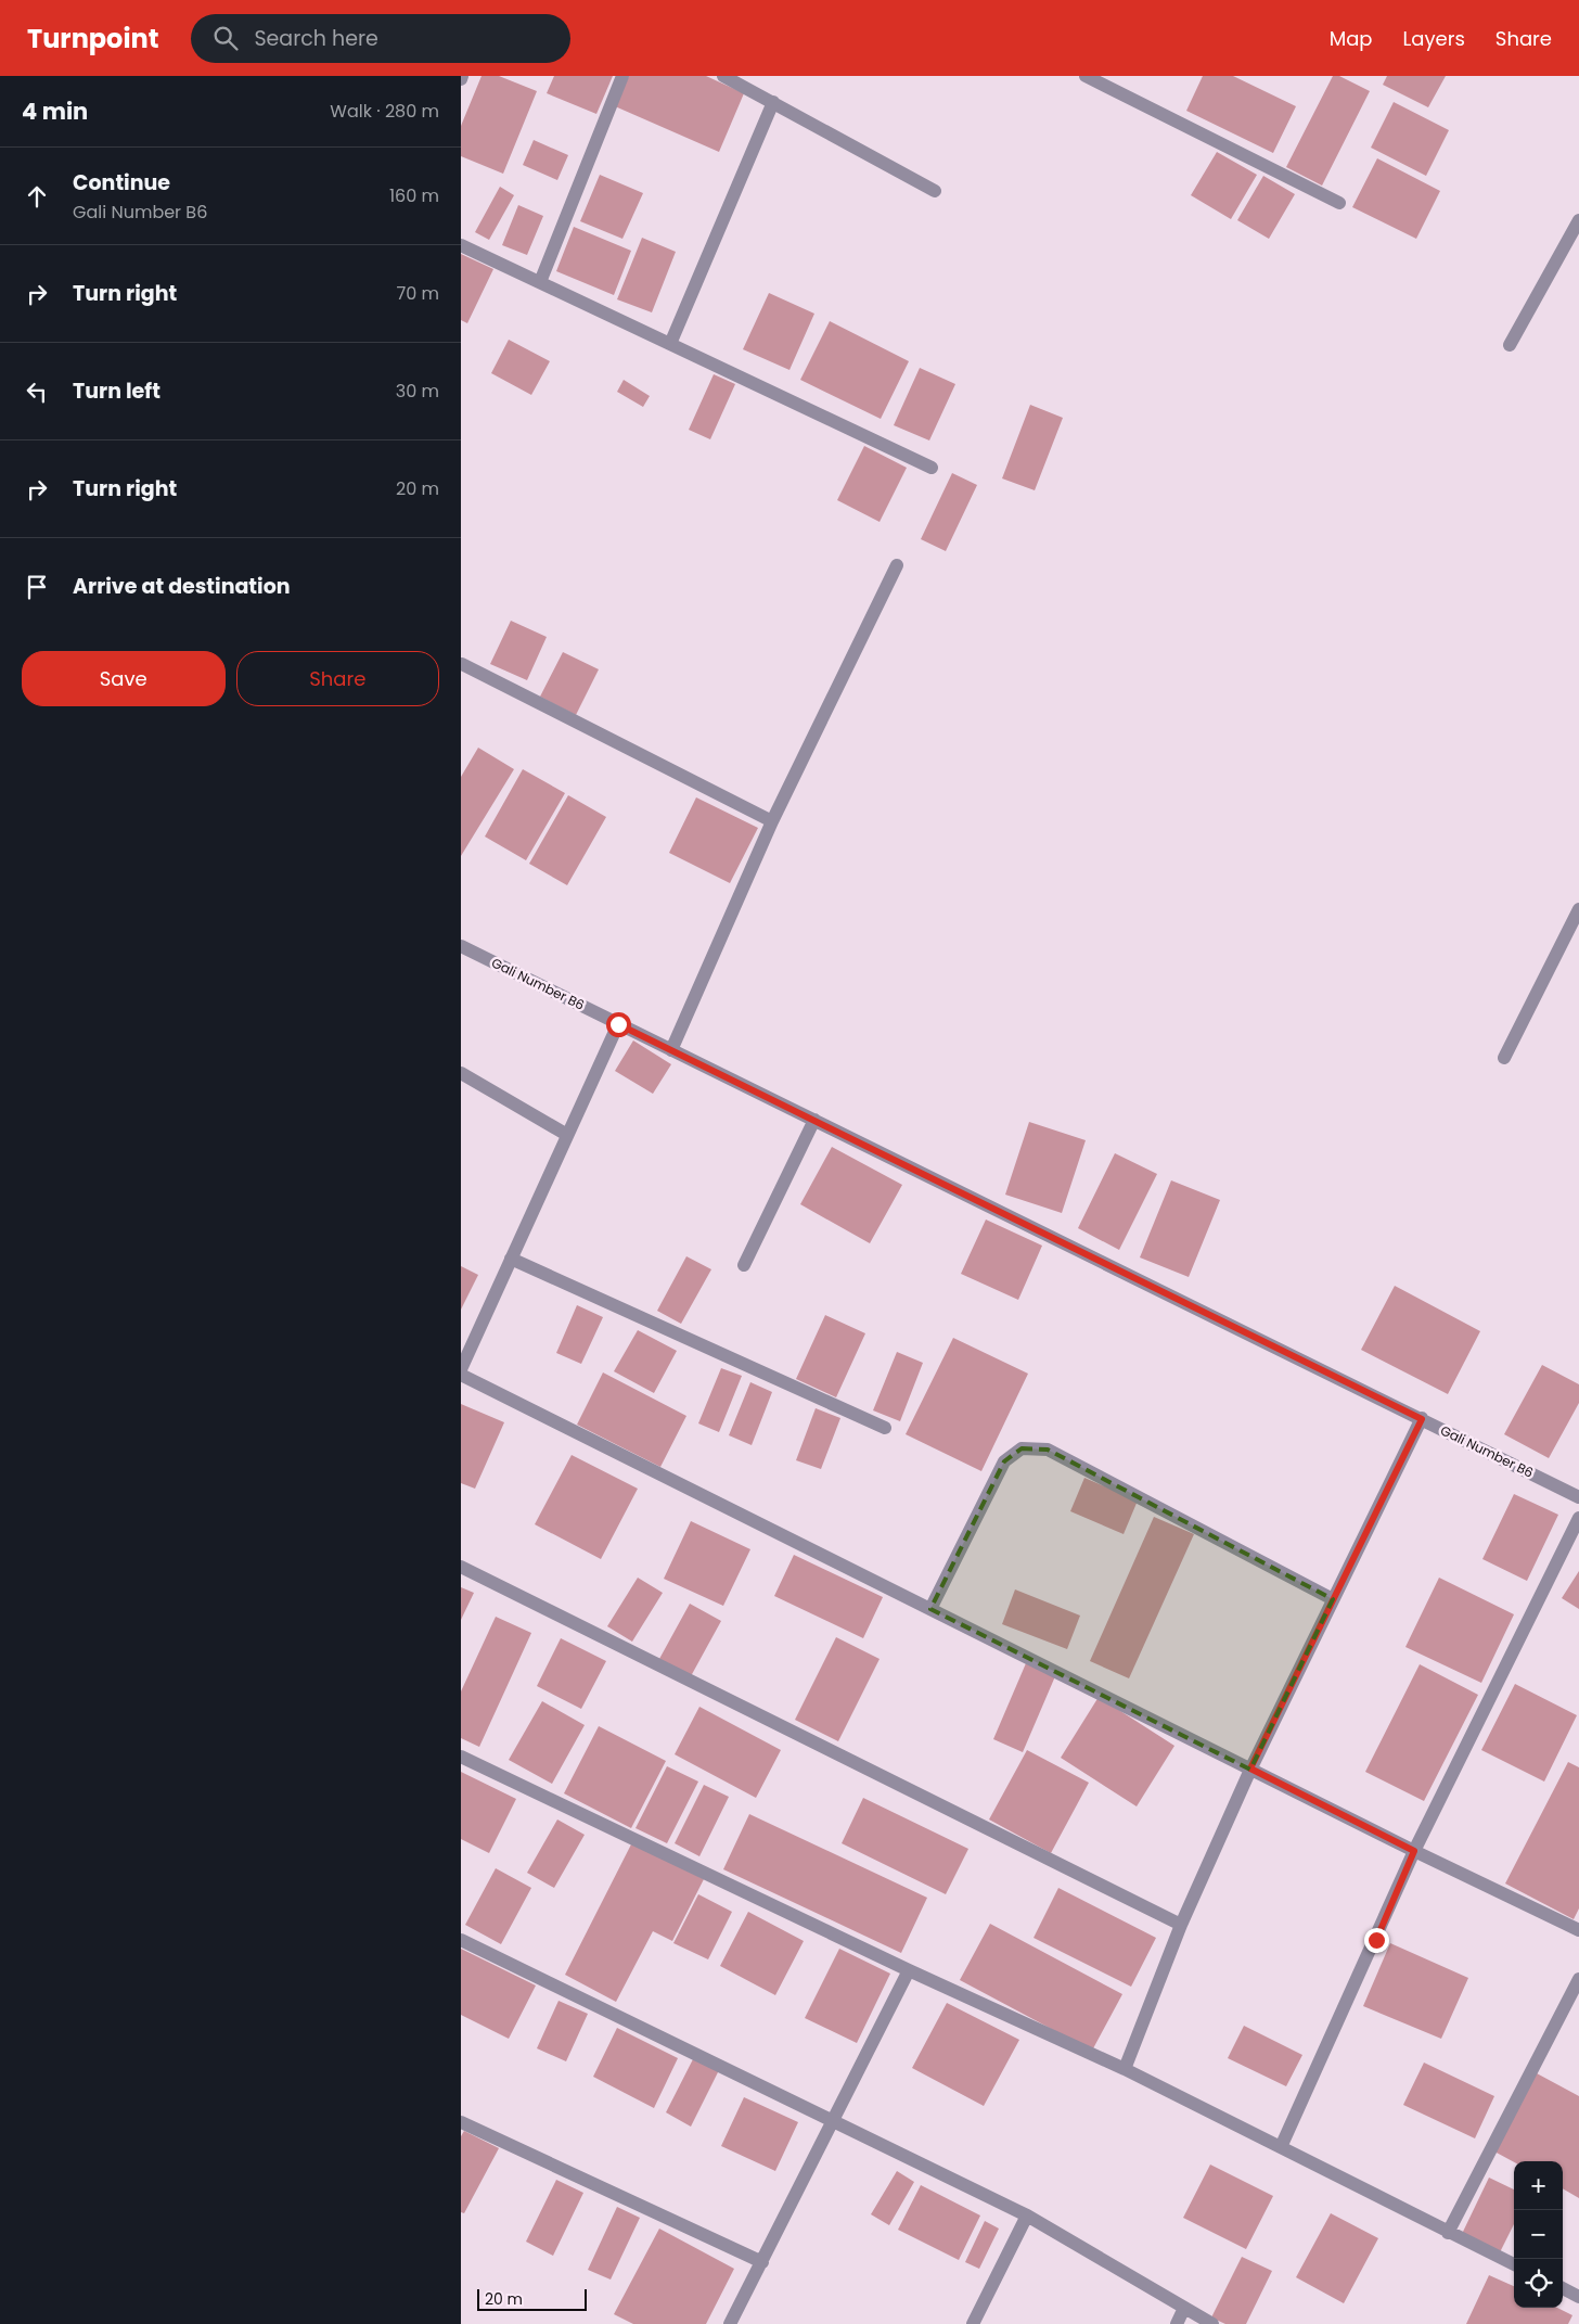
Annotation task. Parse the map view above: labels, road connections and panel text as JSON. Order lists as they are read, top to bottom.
{
  "streets": {
    "street": ["Gali Number B6"]
  },
  "scale_bar": "20 m",
  "page": {
    "header": "Turnpoint",
    "search": "Search here",
    "nav": ["Map", "Layers", "Share"],
    "heading": ["4 min", "Walk · 280 m"],
    "list": [
      ["Continue", "Gali Number B6", "160 m"],
      ["Turn right", "70 m"],
      ["Turn left", "30 m"],
      ["Turn right", "20 m"],
      "Arrive at destination"
    ],
    "buttons": ["Save", "Share"],
    "map_buttons": ["+", "−"],
    "scale": "20 m"
  }
}
